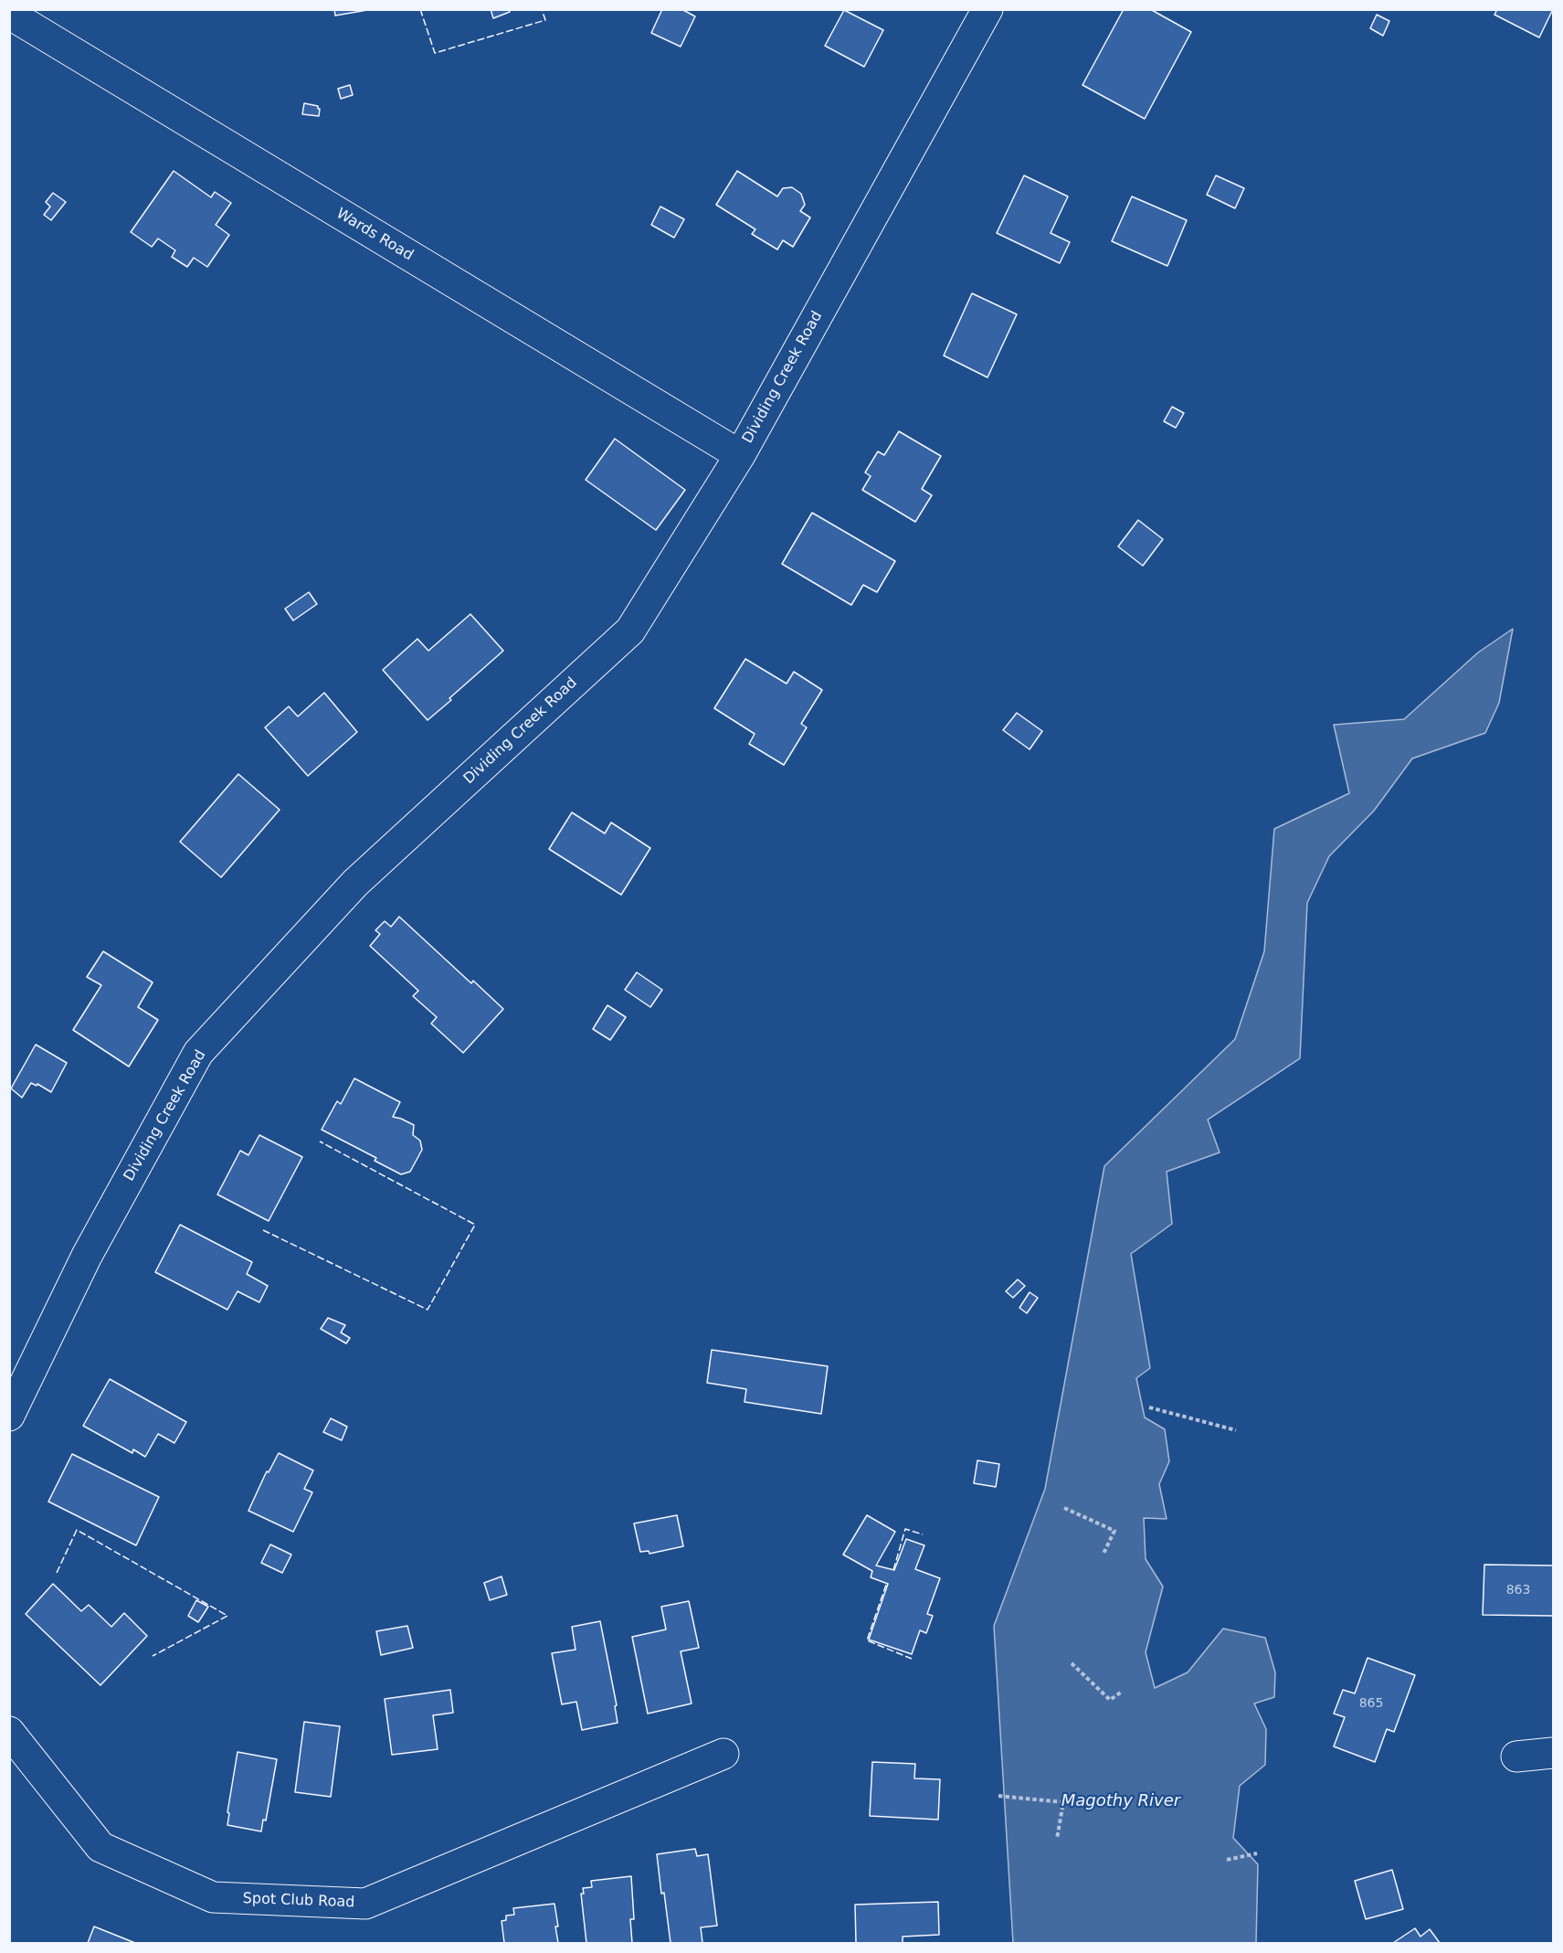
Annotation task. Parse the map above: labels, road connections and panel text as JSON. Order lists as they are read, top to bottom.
{
  "streets": {
    "street": ["Wards Road", "Dividing Creek Road", "Spot Club Road"]
  },
  "crossings": [
    ["Wards Road", "Dividing Creek Road"]
  ],
  "water": ["Magothy River"],
  "house_numbers": ["863", "865"]
}
